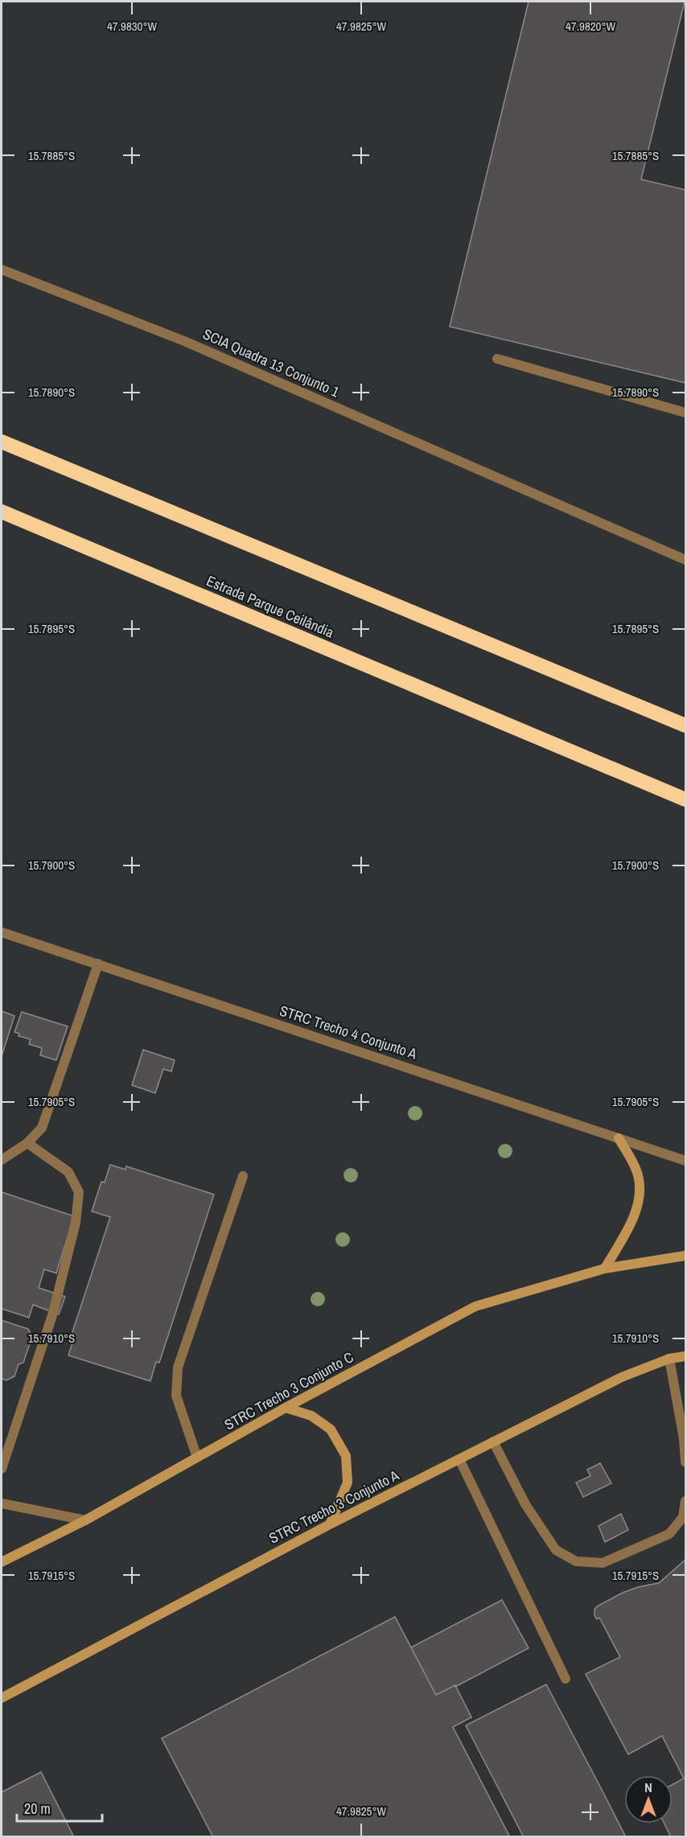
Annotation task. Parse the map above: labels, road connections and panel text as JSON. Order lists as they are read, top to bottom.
{
  "streets": {
    "highway": ["Estrada Parque Ceilândia"],
    "main road": ["STRC Trecho 3 Conjunto C", "STRC Trecho 3 Conjunto A"],
    "street": ["SCIA Quadra 13 Conjunto 1", "STRC Trecho 4 Conjunto A"]
  },
  "scale_bar": "20 m",
  "north": "top",
  "coordinates": [
    "47.9830°W",
    "47.9825°W",
    "47.9820°W",
    "15.7885°S",
    "15.7890°S",
    "15.7895°S",
    "15.7900°S",
    "15.7905°S",
    "15.7910°S",
    "15.7915°S"
  ]
}
